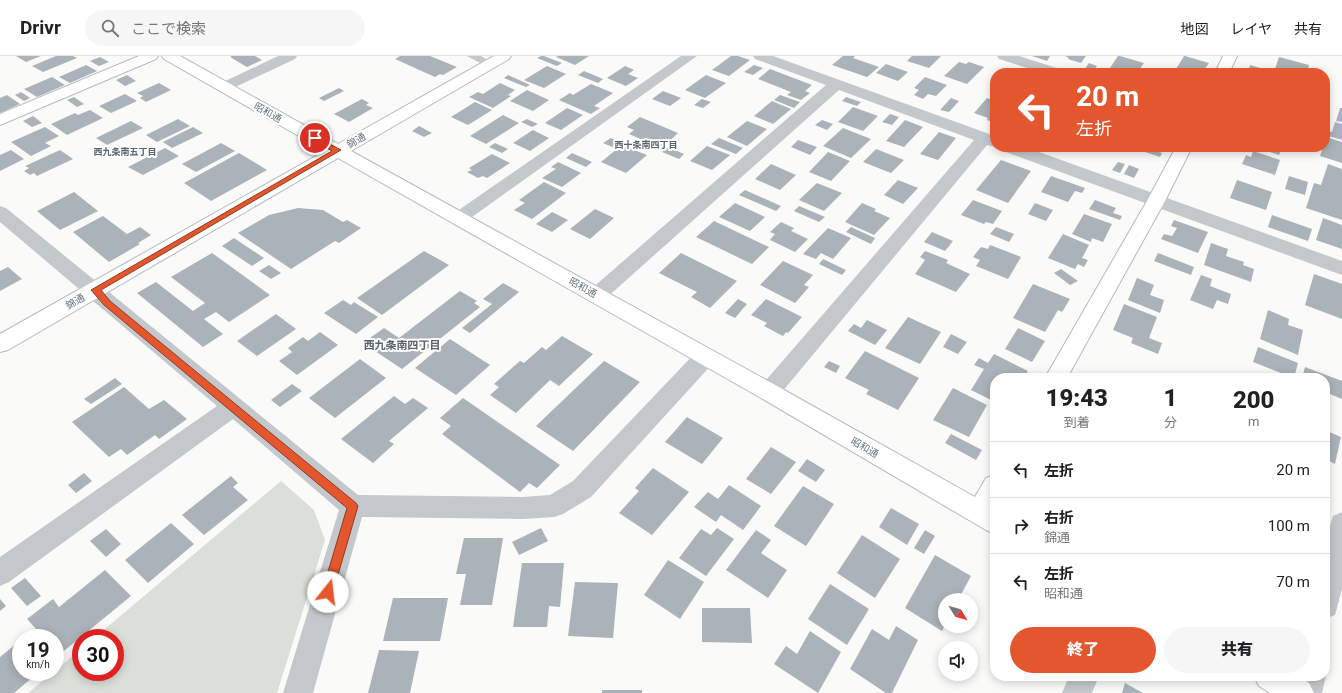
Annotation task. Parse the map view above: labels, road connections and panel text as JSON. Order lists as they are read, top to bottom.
{
  "streets": {
    "street": ["昭和通", "錦通"]
  },
  "crossings": [
    ["昭和通", "錦通"]
  ],
  "districts": ["西十条南四丁目", "西九条南五丁目", "西九条南四丁目"],
  "north": "bottom right",
  "page": {
    "header": "Drivr",
    "search": "ここで検索",
    "nav": ["地図", "レイヤ", "共有"],
    "turn": ["20 m", "左折"],
    "eta": [
      "19:43",
      "到着",
      "1",
      "分",
      "200",
      "m"
    ],
    "list": [
      {
        "name": "左折",
        "value": "20 m"
      },
      {
        "name": "右折",
        "note": "錦通",
        "value": "100 m"
      },
      {
        "name": "左折",
        "note": "昭和通",
        "value": "70 m"
      }
    ],
    "buttons": ["終了", "共有"],
    "speed": "19 km/h",
    "limit": "30"
  }
}
